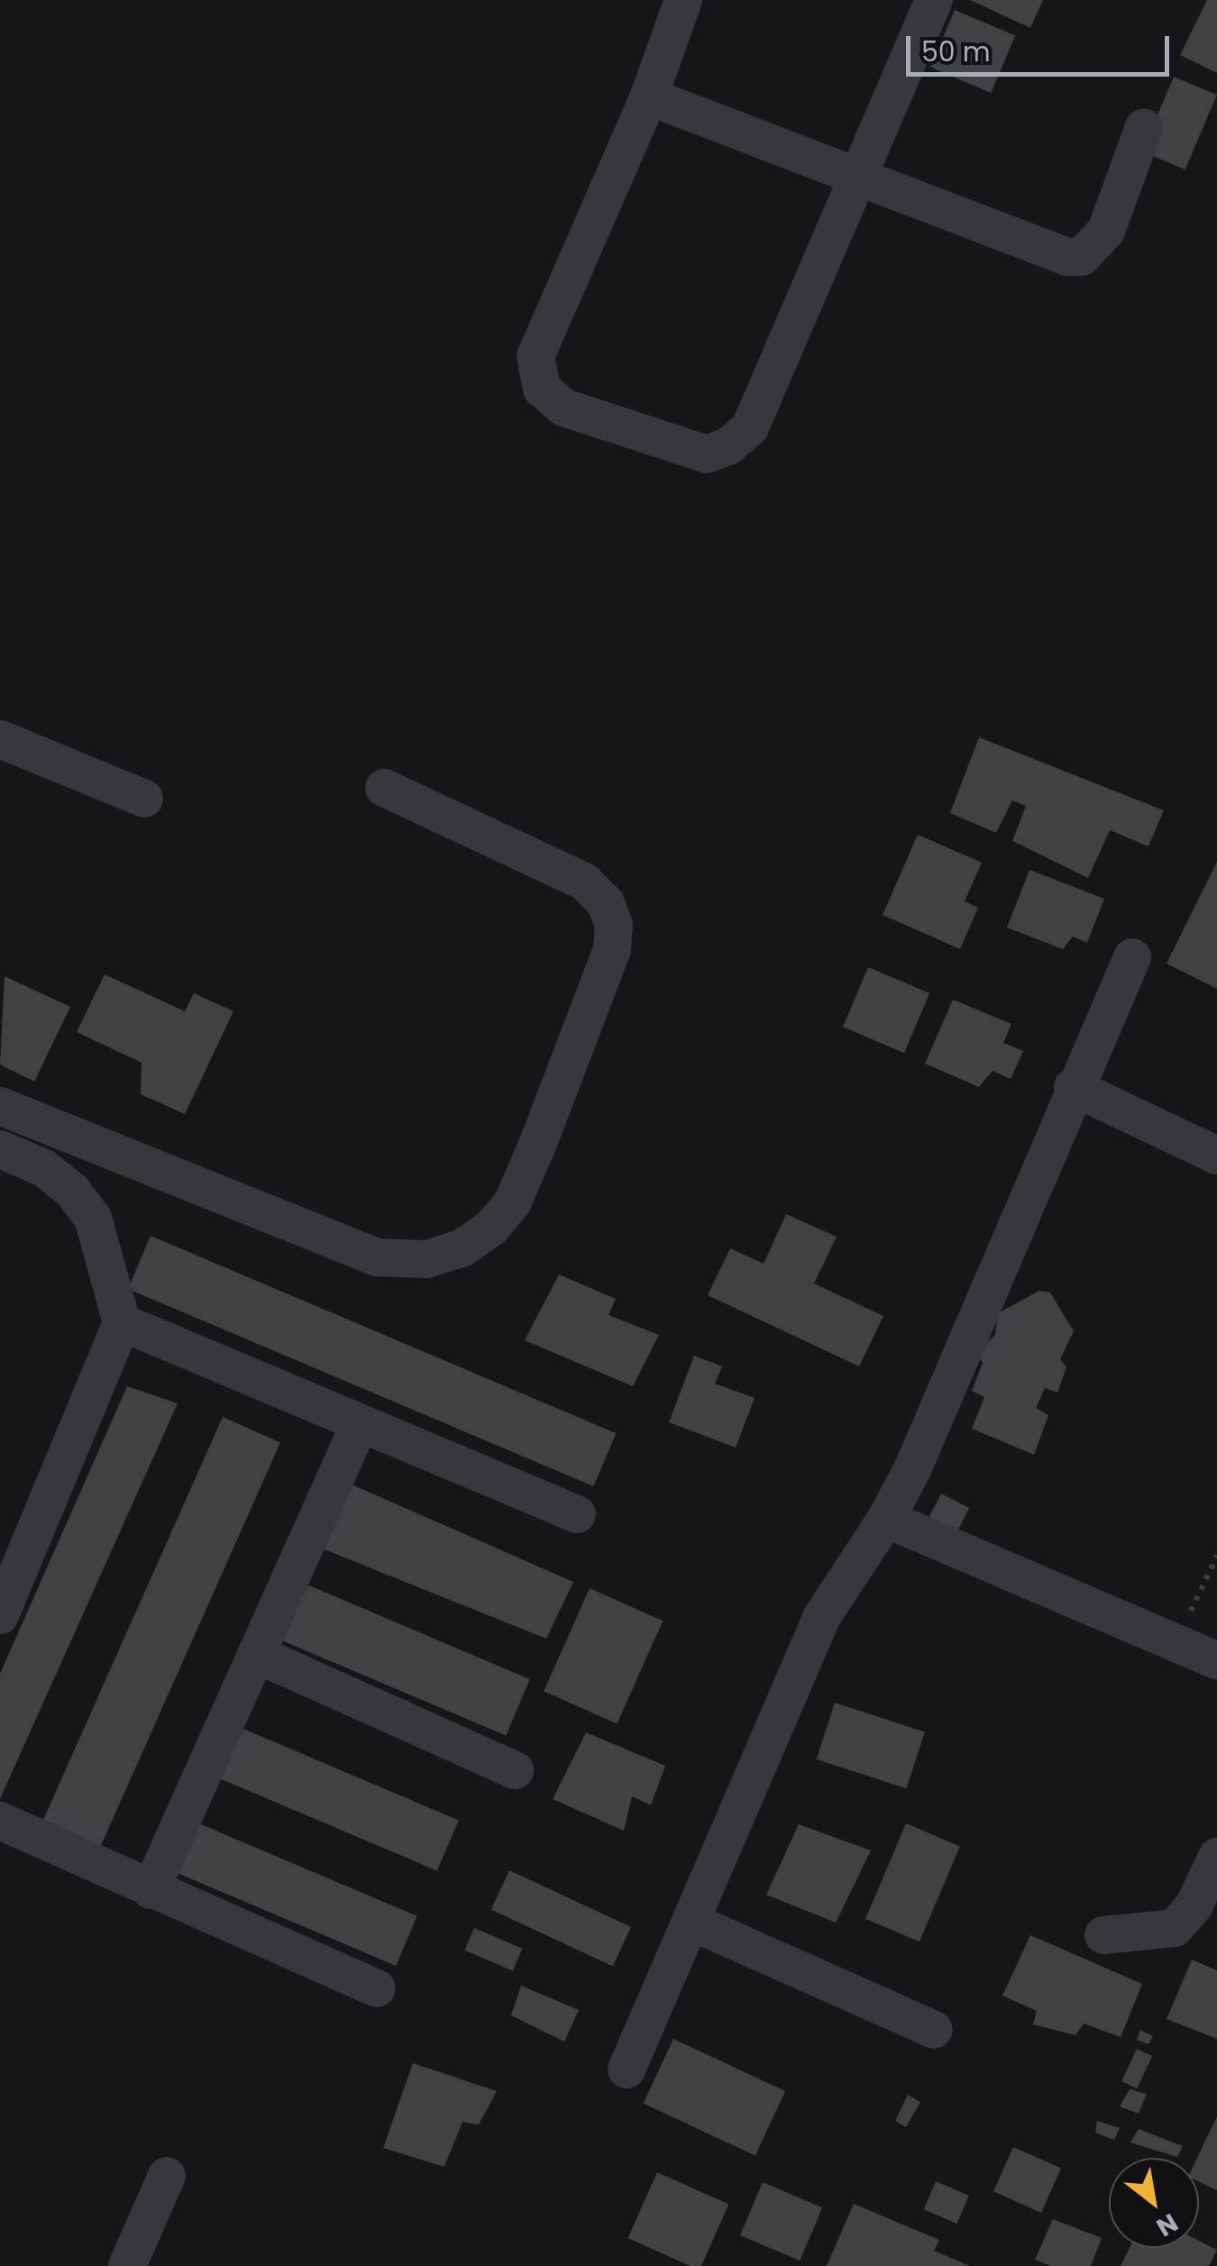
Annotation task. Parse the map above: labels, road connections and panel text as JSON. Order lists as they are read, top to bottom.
{
  "scale_bar": "50 m",
  "north": "bottom right"
}
